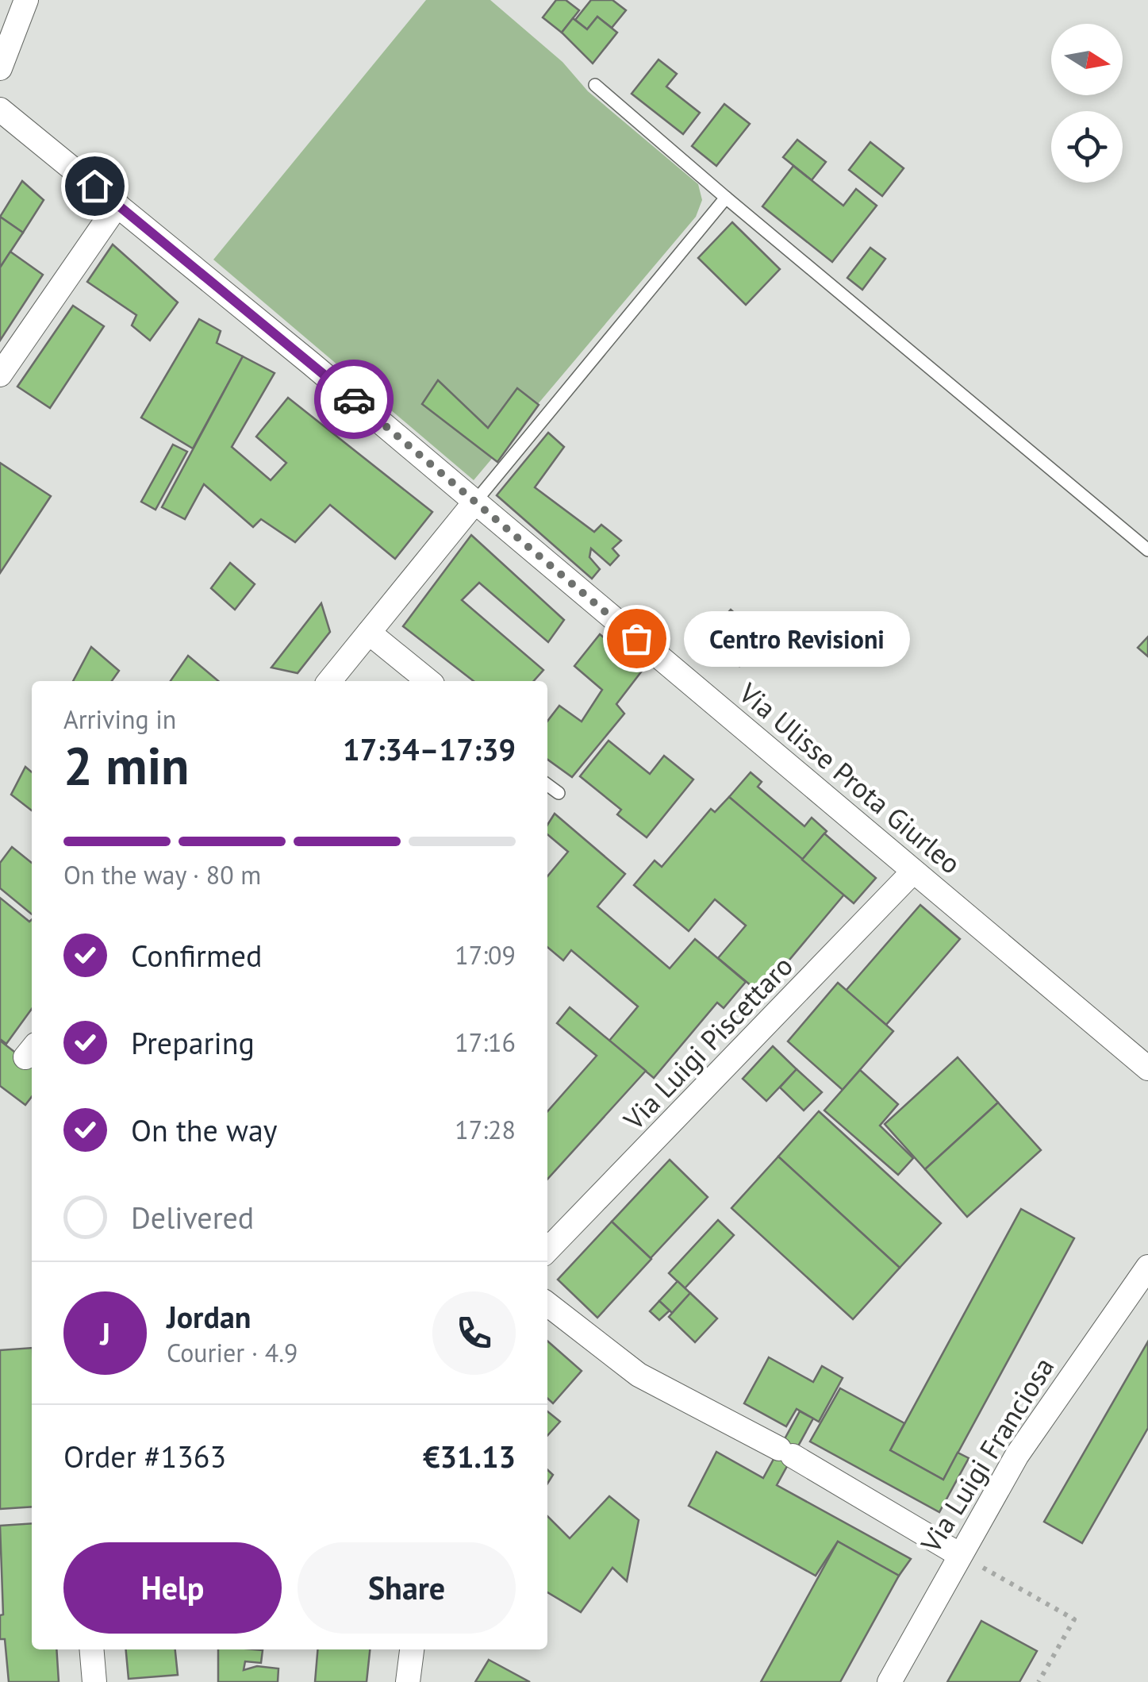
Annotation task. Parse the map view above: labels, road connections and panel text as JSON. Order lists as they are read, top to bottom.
{
  "streets": {
    "street": ["Via Ulisse Prota Giurleo", "Via Luigi Piscettaro", "Via Luigi Franciosa"]
  },
  "crossings": [
    ["Via Ulisse Prota Giurleo", "Via Luigi Piscettaro"]
  ],
  "places": ["Centro Revisioni"],
  "north": "right",
  "page": {
    "bubble": "Centro Revisioni",
    "heading": ["2 min", "Arriving in", "17:34–17:39"],
    "panel": [
      "Jordan",
      "Courier · 4.9",
      "Order #1363",
      "€31.13"
    ],
    "bar": "On the way · 80 m",
    "list": [
      ["Confirmed", "17:09"],
      ["Preparing", "17:16"],
      ["On the way", "17:28"],
      "Delivered"
    ],
    "round": "J",
    "buttons": ["Help", "Share"]
  }
}
